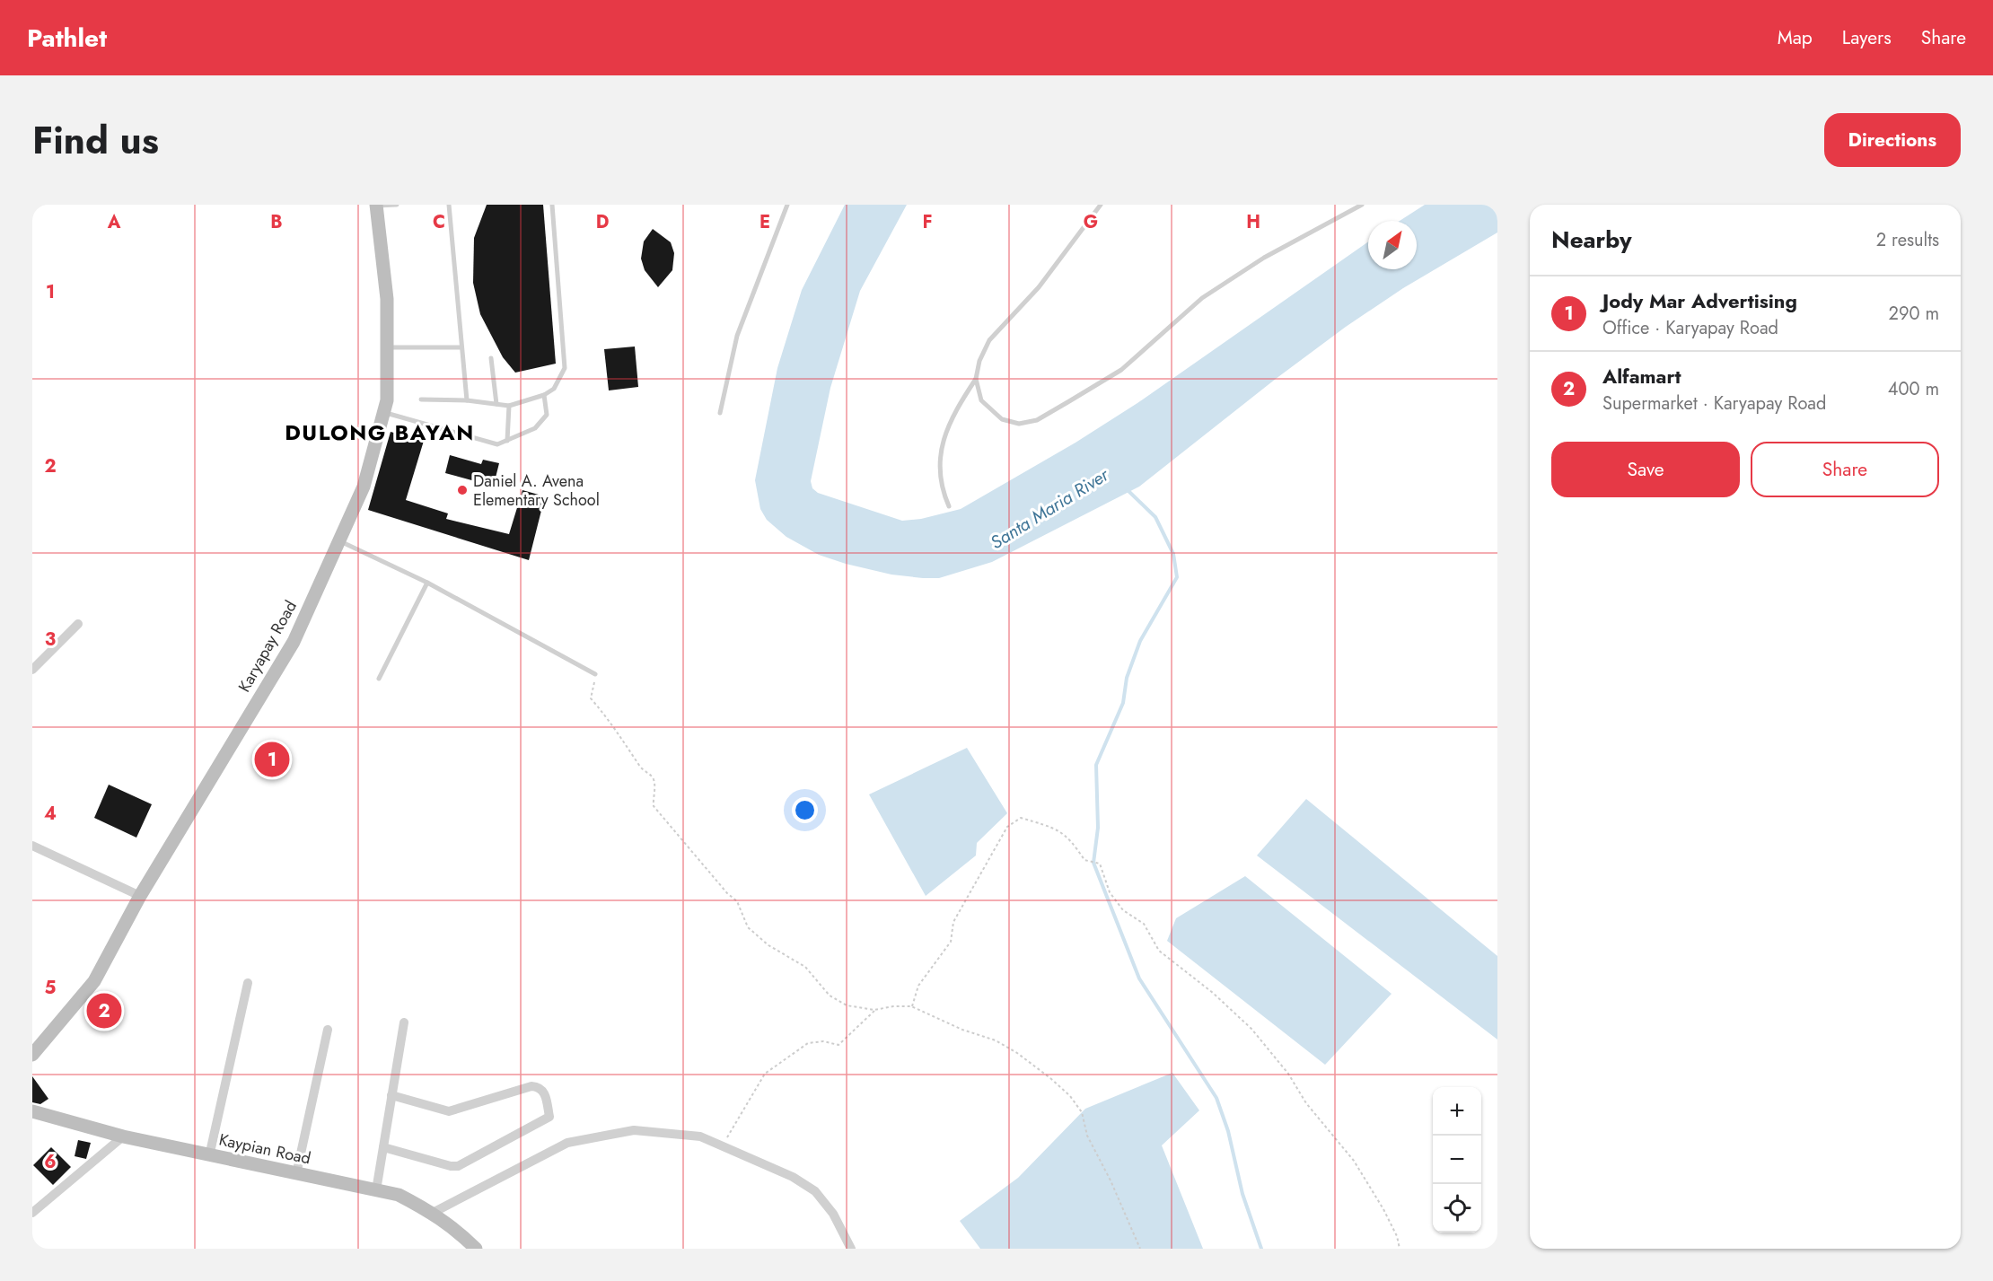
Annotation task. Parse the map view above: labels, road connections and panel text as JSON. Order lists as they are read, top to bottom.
{
  "streets": {
    "main road": ["Karyapay Road", "Kaypian Road"]
  },
  "districts": ["DULONG BAYAN"],
  "water": ["Santa Maria River"],
  "places": ["Daniel A. Avena Elementary School"],
  "north": "top right",
  "page": {
    "header": "Pathlet",
    "nav": ["Map", "Layers", "Share"],
    "title": "Find us",
    "buttons": [
      "Directions",
      ["Save", "Share"]
    ],
    "heading": ["Nearby", "2 results"],
    "list": [
      {
        "mark": "1",
        "name": "Jody Mar Advertising",
        "note": "Office · Karyapay Road",
        "value": "290 m"
      },
      {
        "mark": "2",
        "name": "Alfamart",
        "note": "Supermarket · Karyapay Road",
        "value": "400 m"
      }
    ],
    "pins": ["1", "2"],
    "map_buttons": ["+", "−"]
  },
  "grid": {
    "columns": [
      "A",
      "B",
      "C",
      "D",
      "E",
      "F",
      "G",
      "H"
    ],
    "rows": [
      "1",
      "2",
      "3",
      "4",
      "5",
      "6"
    ]
  }
}
